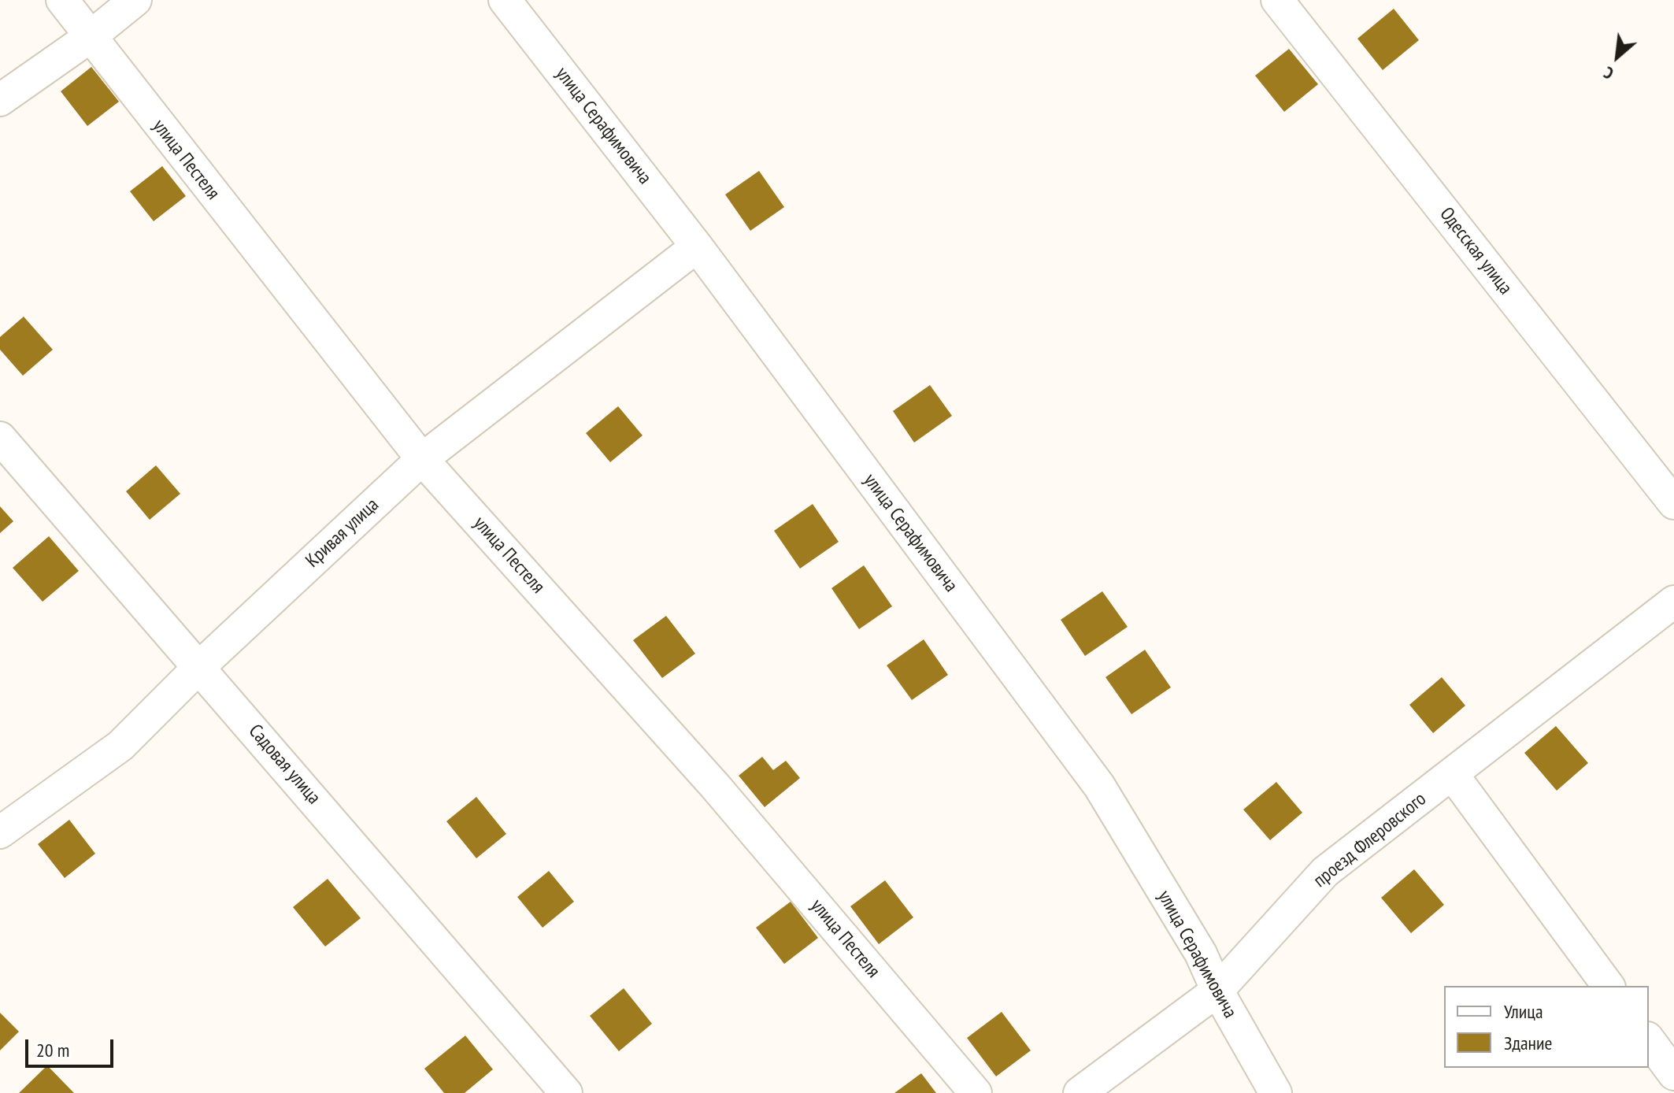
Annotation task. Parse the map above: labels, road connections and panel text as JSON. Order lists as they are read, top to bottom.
{
  "streets": {
    "street": [
      "улица Серафимовича",
      "улица Пестеля",
      "Одесская улица",
      "Кривая улица",
      "Садовая улица",
      "проезд Флеровского"
    ]
  },
  "crossings": [
    ["улица Серафимовича", "Кривая улица"],
    ["улица Серафимовича", "проезд Флеровского"],
    ["улица Пестеля", "Кривая улица"],
    ["Кривая улица", "Садовая улица"]
  ],
  "legend": ["Улица", "Здание"],
  "scale_bar": "20 m",
  "north": "bottom left"
}
